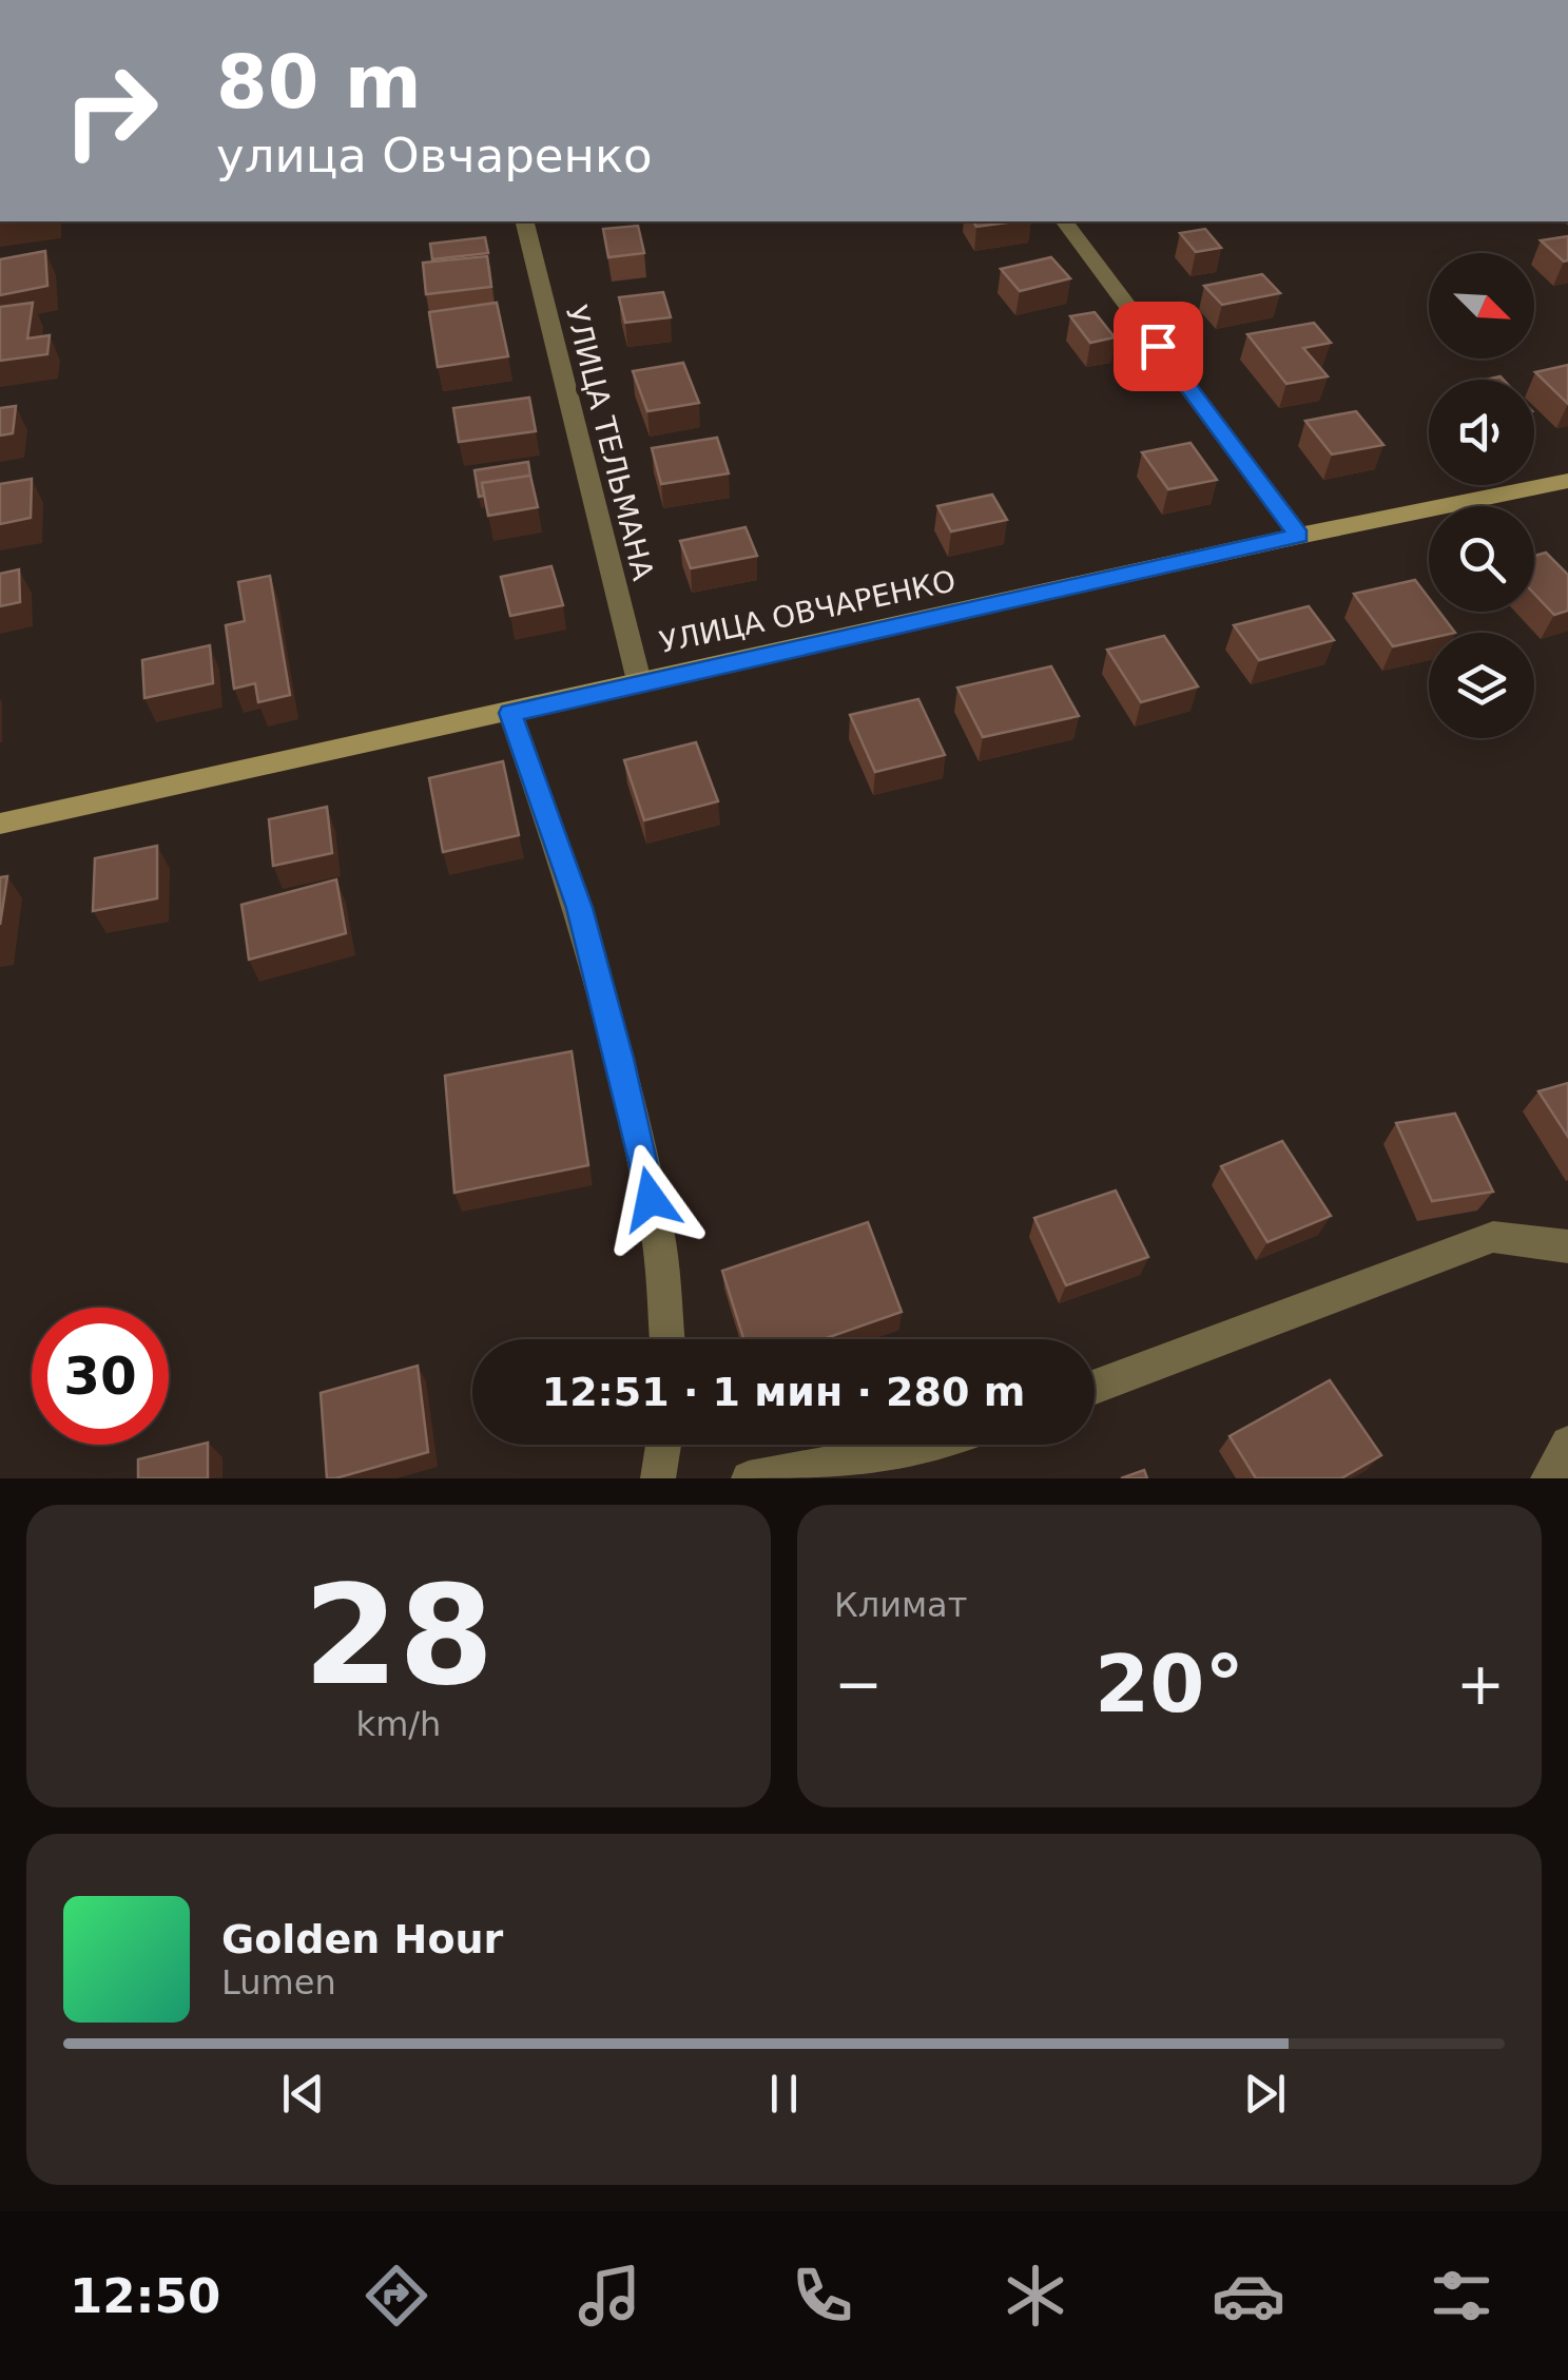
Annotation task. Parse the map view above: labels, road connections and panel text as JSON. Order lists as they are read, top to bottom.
{
  "streets": {
    "street": ["УЛИЦА ТЕЛЬМАНА", "УЛИЦА ОВЧАРЕНКО"]
  },
  "crossings": [
    ["УЛИЦА ТЕЛЬМАНА", "УЛИЦА ОВЧАРЕНКО"]
  ],
  "north": "bottom right",
  "page": {
    "turn": ["80 m", "улица Овчаренко"],
    "limit": "30",
    "trip": "12:51 · 1 мин · 280 m",
    "tile": [
      ["28", "km/h"],
      "Климат"
    ],
    "heat": ["−", "20°", "+"],
    "song": ["Golden Hour", "Lumen"],
    "tabs": "12:50"
  }
}
